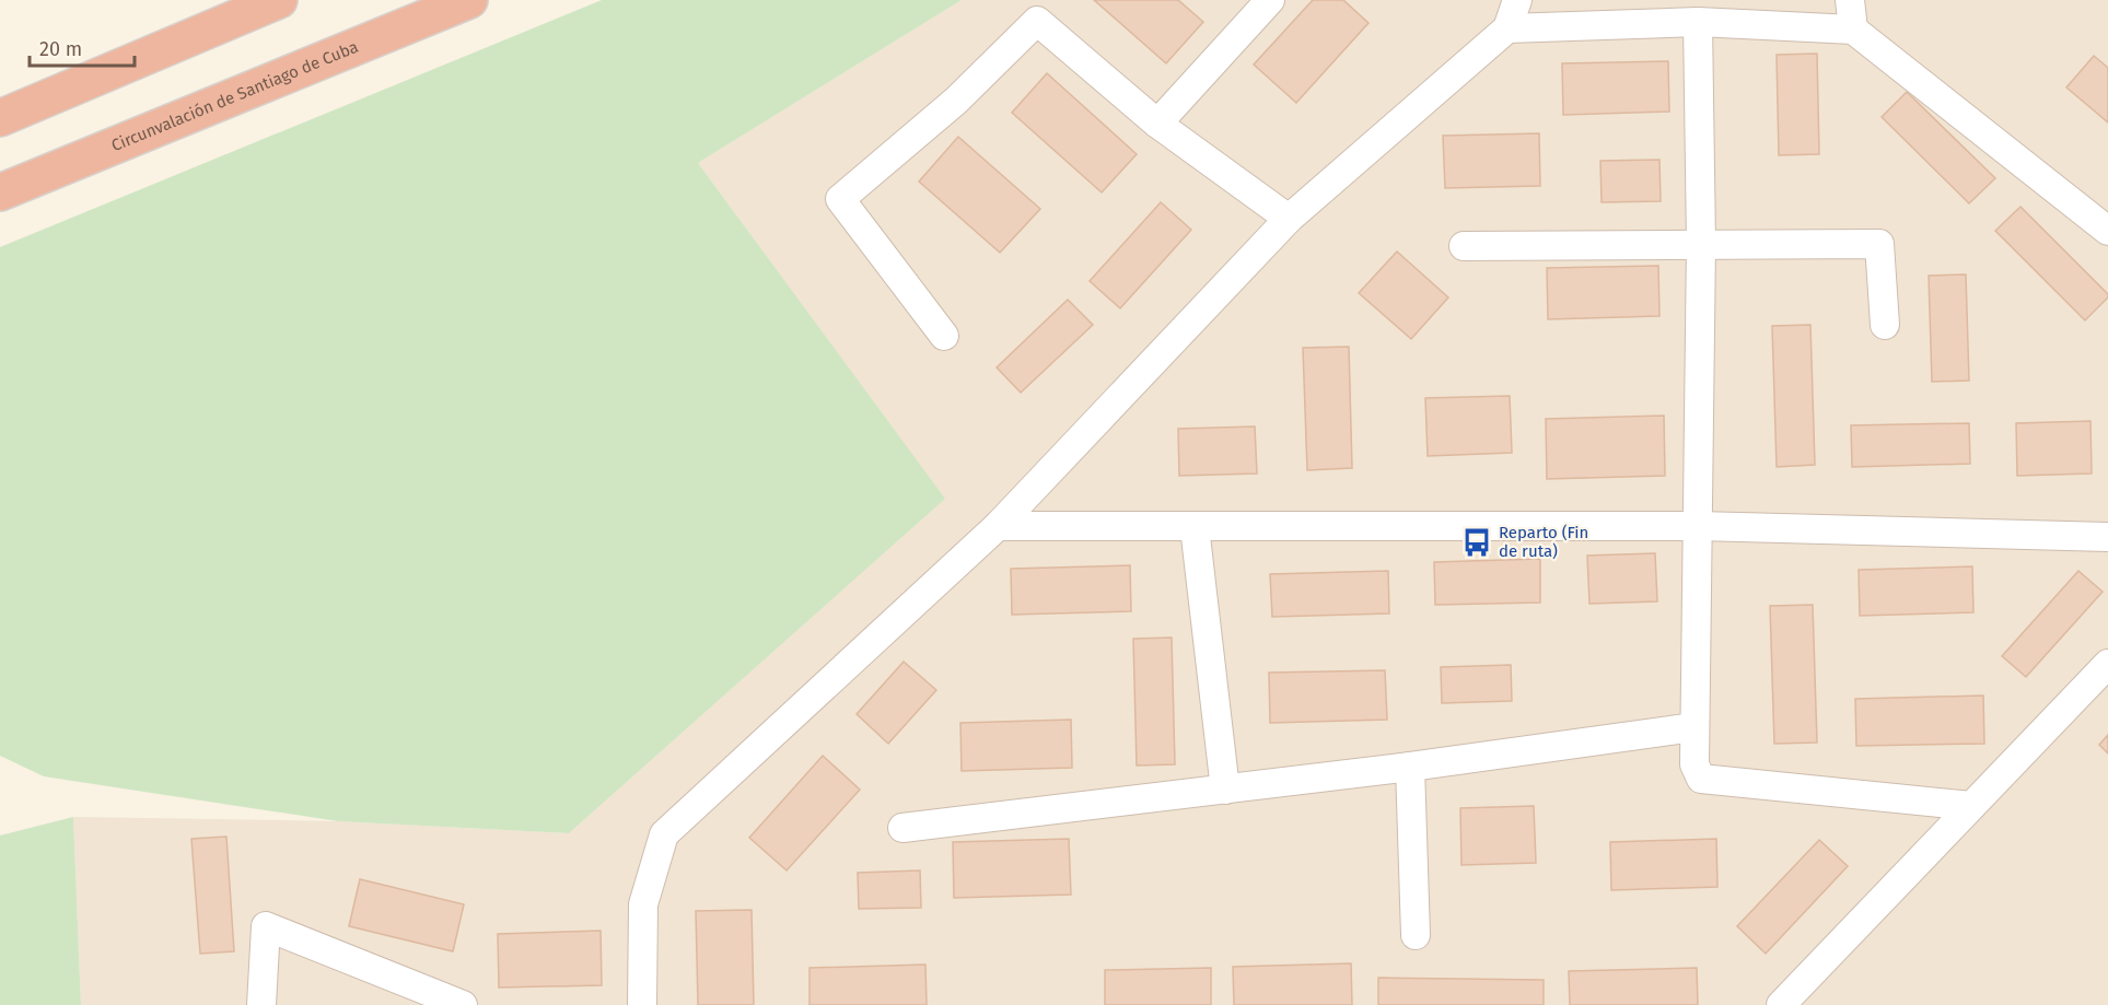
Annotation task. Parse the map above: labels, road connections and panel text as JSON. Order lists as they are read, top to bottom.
{
  "streets": {
    "highway": ["Circunvalación de Santiago de Cuba"]
  },
  "places": {
    "bus stop": ["Reparto (Fin de ruta)"]
  },
  "scale_bar": "20 m"
}
